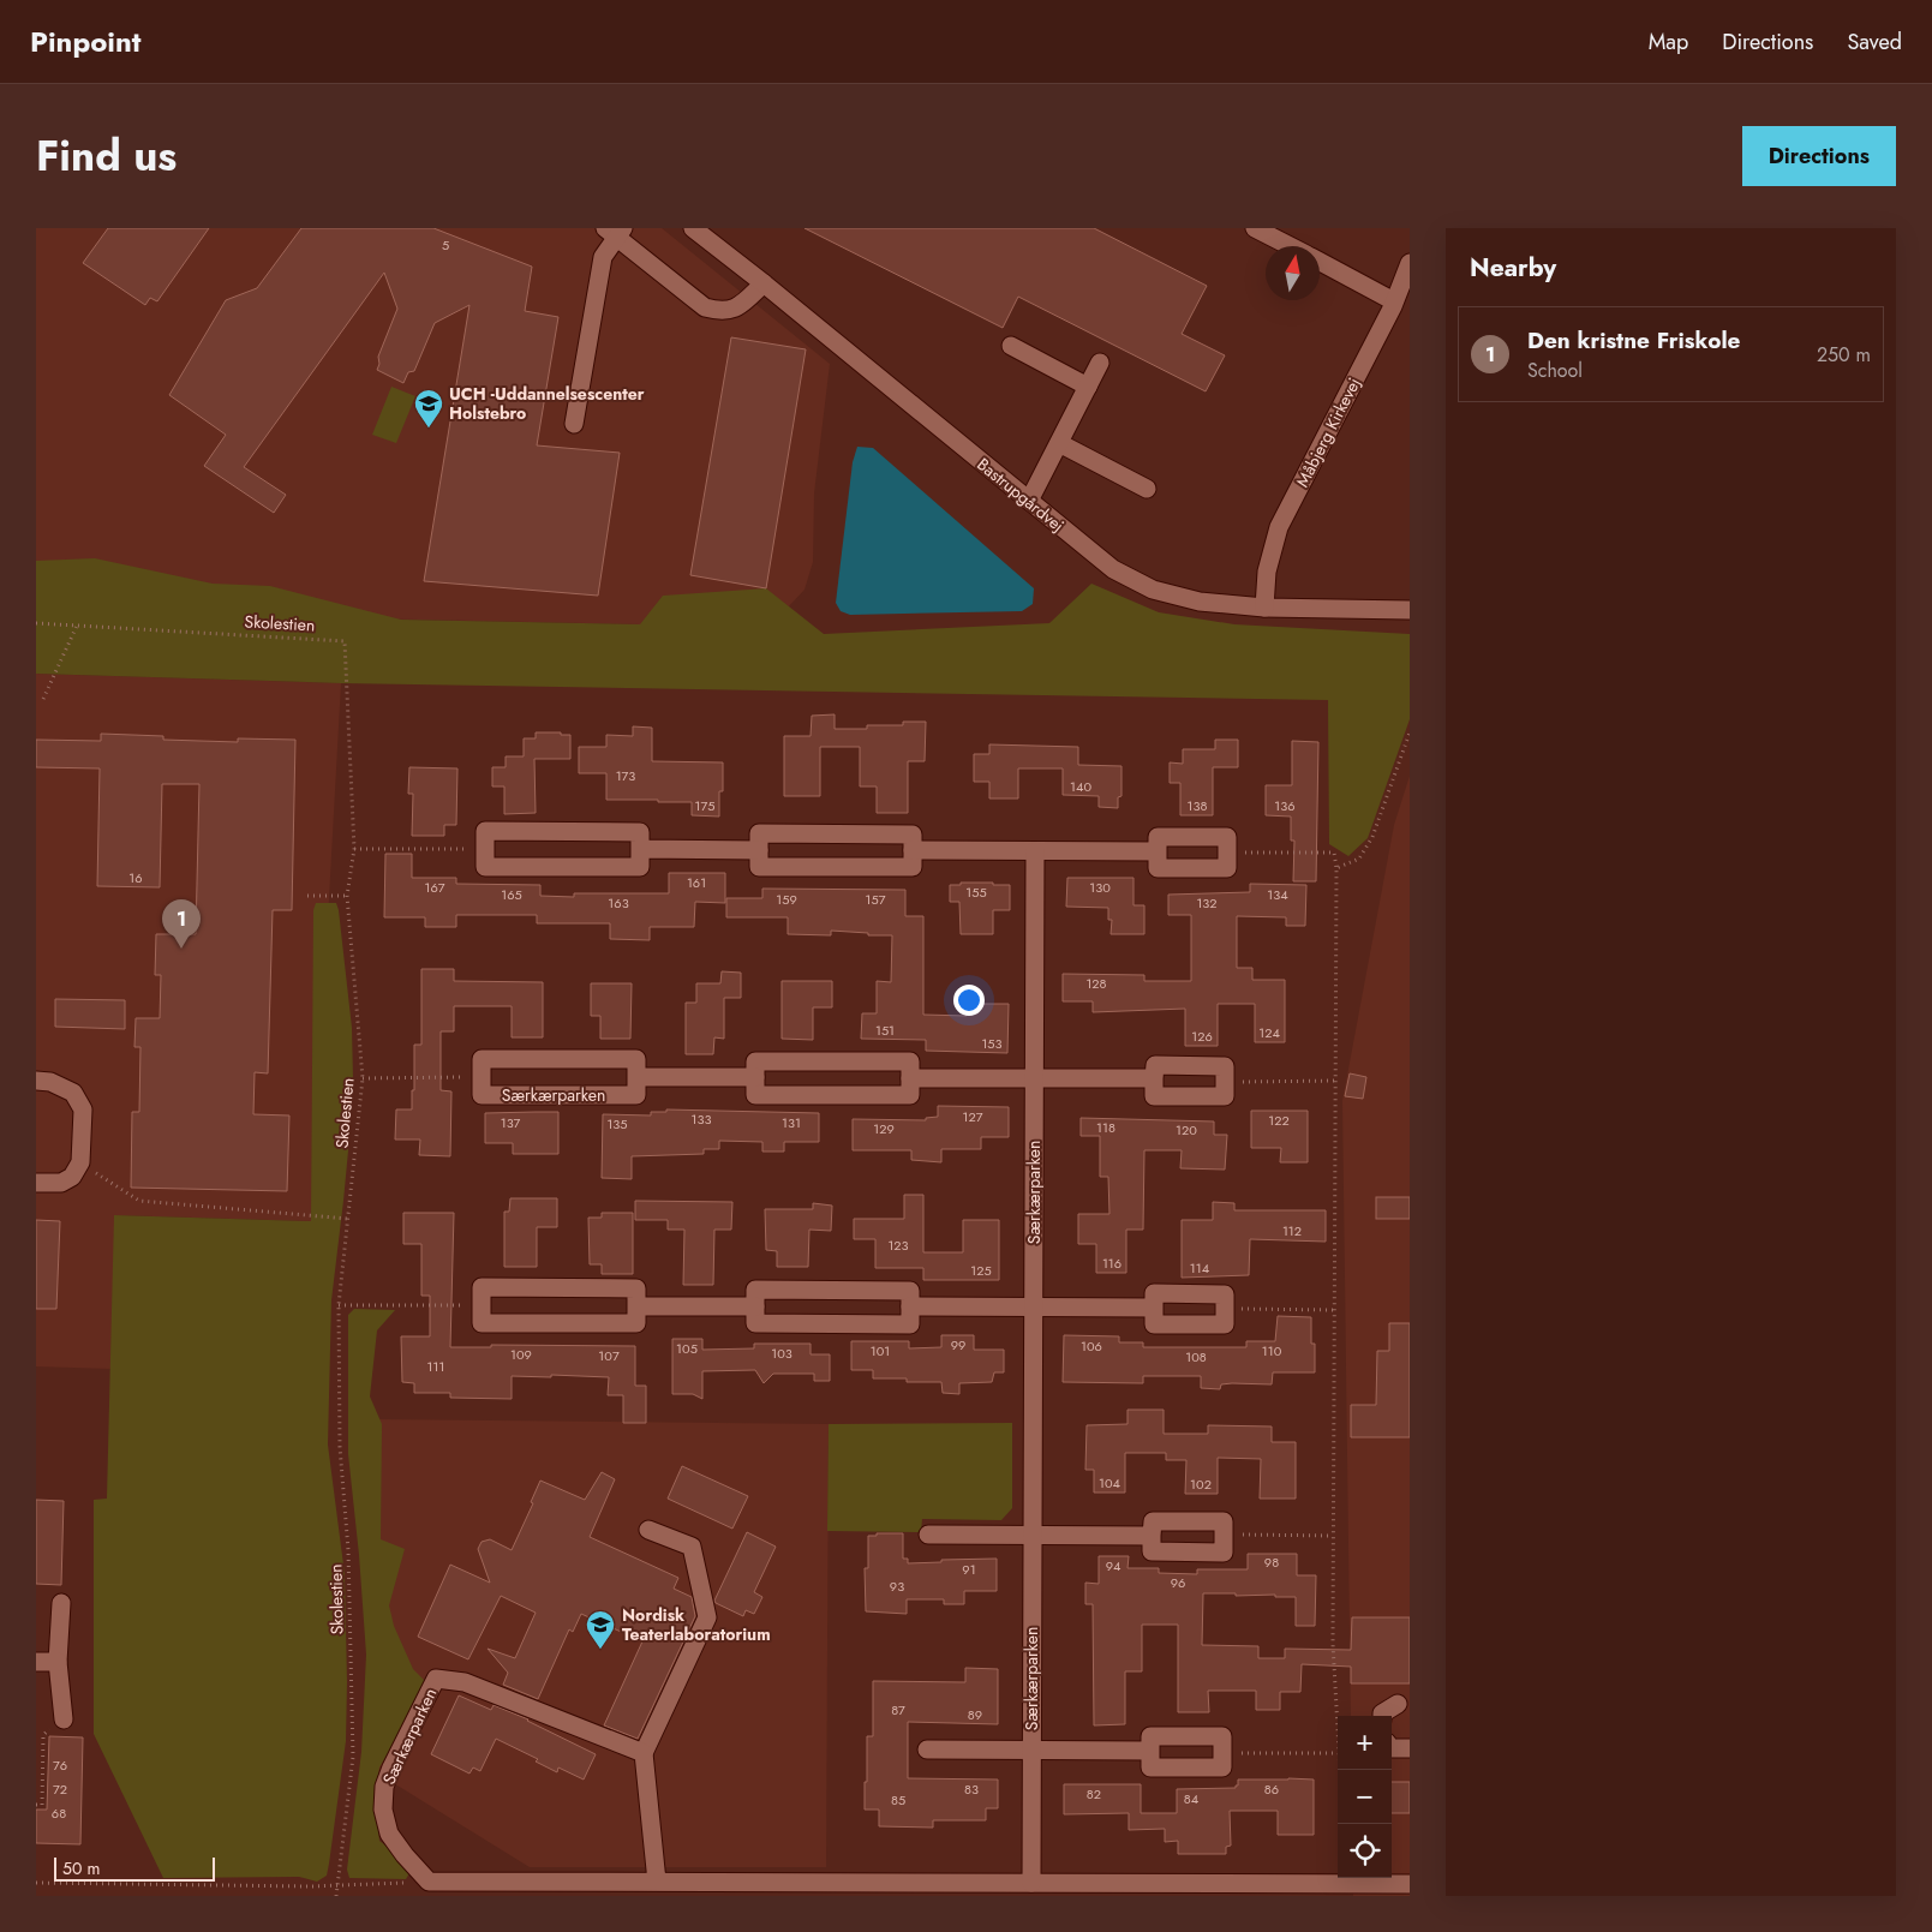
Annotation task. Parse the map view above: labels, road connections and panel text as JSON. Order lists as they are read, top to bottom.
{
  "streets": {
    "street": ["Måbjerg Kirkevej", "Bastrupgårdvej", "Særkærparken"],
    "path": ["Skolestien"]
  },
  "crossings": [
    ["Måbjerg Kirkevej", "Bastrupgårdvej"]
  ],
  "places": {
    "school or university": ["UCH -Uddannelsescenter Holstebro", "Nordisk Teaterlaboratorium"]
  },
  "house_numbers": [
    "5",
    "173",
    "140",
    "175",
    "138",
    "136",
    "16",
    "161",
    "167",
    "130",
    "155",
    "165",
    "134",
    "159",
    "157",
    "163",
    "132",
    "128",
    "151",
    "124",
    "126",
    "153",
    "127",
    "133",
    "122",
    "137",
    "131",
    "135",
    "118",
    "129",
    "120",
    "112",
    "123",
    "116",
    "114",
    "125",
    "99",
    "106",
    "105",
    "101",
    "110",
    "103",
    "109",
    "107",
    "108",
    "111",
    "104",
    "102",
    "98",
    "94",
    "91",
    "96",
    "93",
    "87",
    "89",
    "76",
    "72",
    "83",
    "86",
    "82",
    "84",
    "85",
    "68"
  ],
  "scale_bar": "50 m",
  "north": "top",
  "page": {
    "header": "Pinpoint",
    "nav": ["Map", "Directions", "Saved"],
    "title": "Find us",
    "buttons": "Directions",
    "heading": "Nearby",
    "list": [
      {
        "mark": "1",
        "name": "Den kristne Friskole",
        "note": "School",
        "value": "250 m"
      }
    ],
    "pins": "1",
    "map_buttons": ["+", "−"],
    "scale": "50 m"
  }
}
